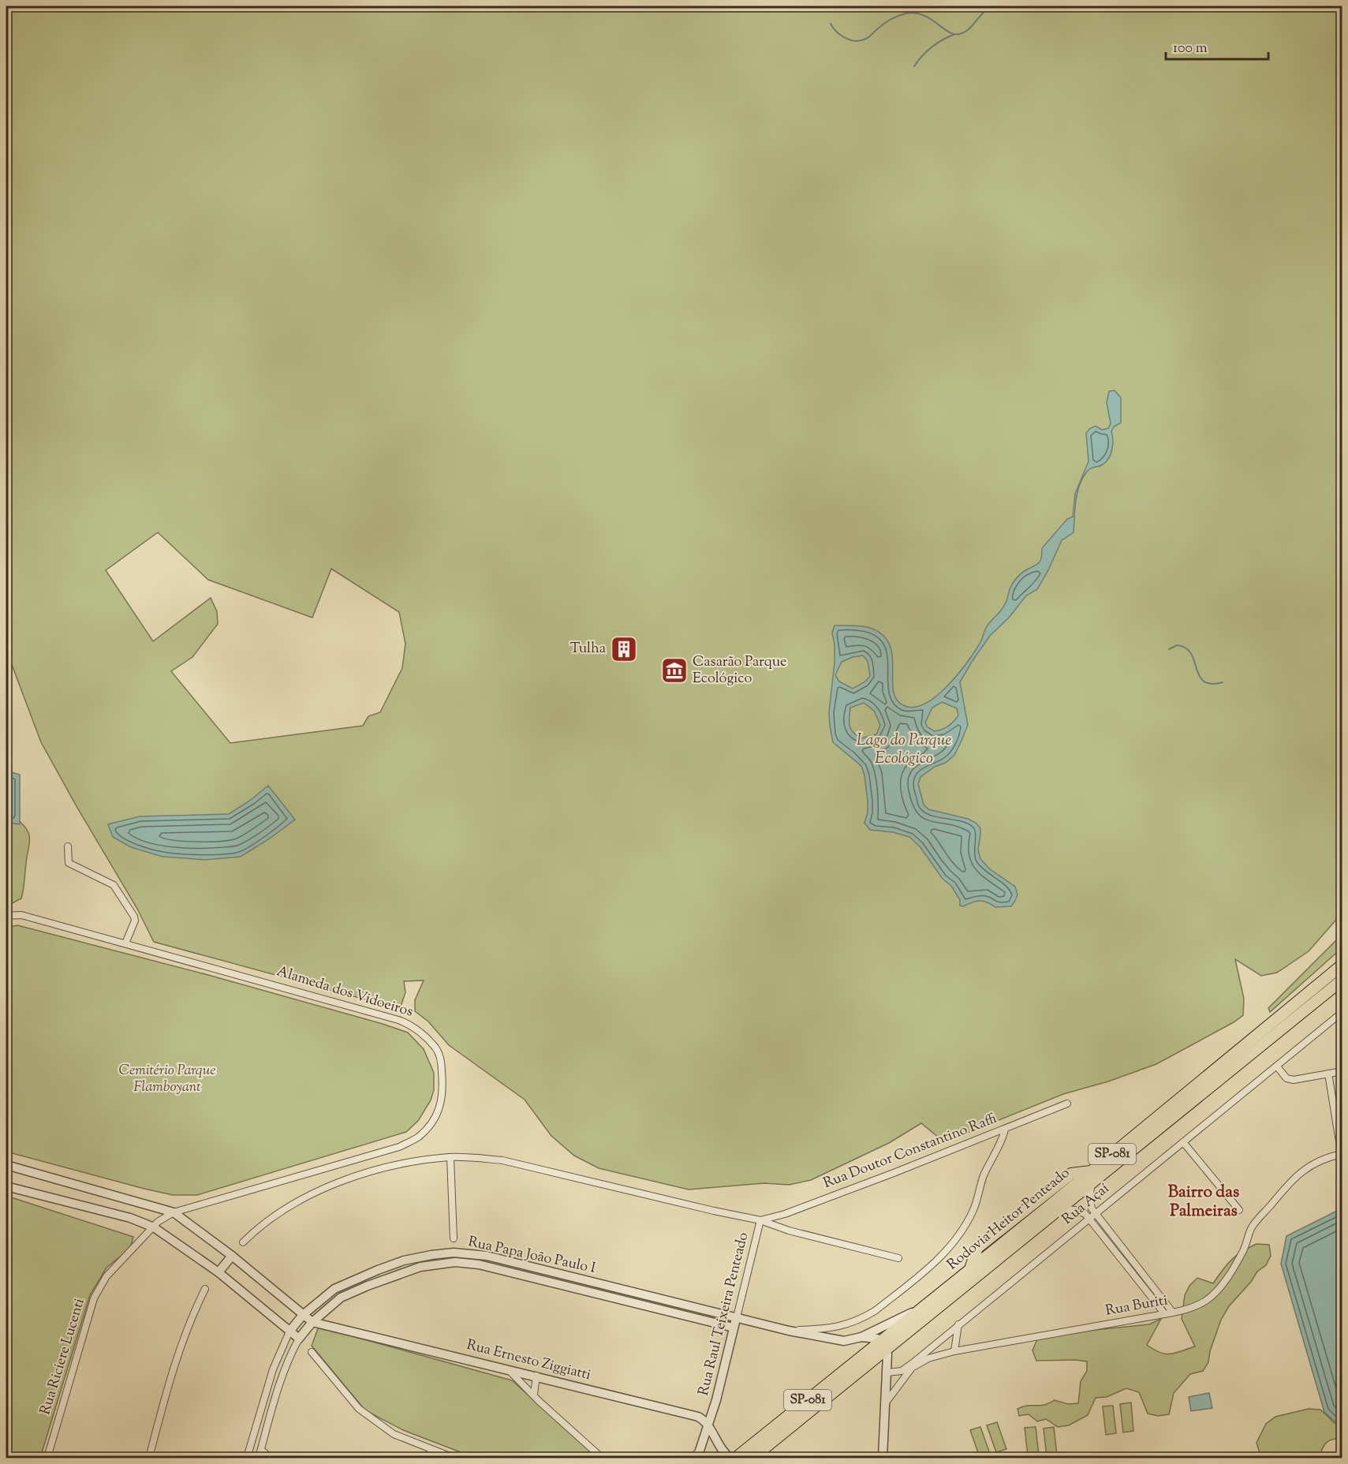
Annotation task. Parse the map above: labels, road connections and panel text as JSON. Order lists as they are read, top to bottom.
{
  "streets": {
    "main road": ["SP-081", "Rodovia Heitor Penteado"],
    "street": [
      "Alameda dos Vidoeiros",
      "Rua Doutor Constantino Raffi",
      "Rua Açaí",
      "Rua Papa João Paulo I",
      "Rua Buriti",
      "Rua Raul Teixeira Penteado",
      "Rua Riciere Lucenti",
      "Rua Ernesto Ziggiatti"
    ]
  },
  "crossings": [
    ["Alameda dos Vidoeiros", "Rua Riciere Lucenti"],
    ["Alameda dos Vidoeiros", "Rua Ernesto Ziggiatti"],
    ["Rua Doutor Constantino Raffi", "Rua Raul Teixeira Penteado"],
    ["Rodovia Heitor Penteado", "Rua Papa João Paulo I"],
    ["Rua Papa João Paulo I", "Rua Raul Teixeira Penteado"],
    ["Rua Papa João Paulo I", "Rua Ernesto Ziggiatti"],
    ["Rua Raul Teixeira Penteado", "Rua Ernesto Ziggiatti"],
    ["Rua Riciere Lucenti", "Rua Ernesto Ziggiatti"]
  ],
  "districts": ["Bairro das Palmeiras"],
  "water": ["Lago do Parque Ecológico"],
  "parks": ["Cemitério Parque Flamboyant"],
  "places": {
    "building": ["Tulha"],
    "museum": ["Casarão Parque Ecológico"]
  },
  "scale_bar": "100 m"
}
